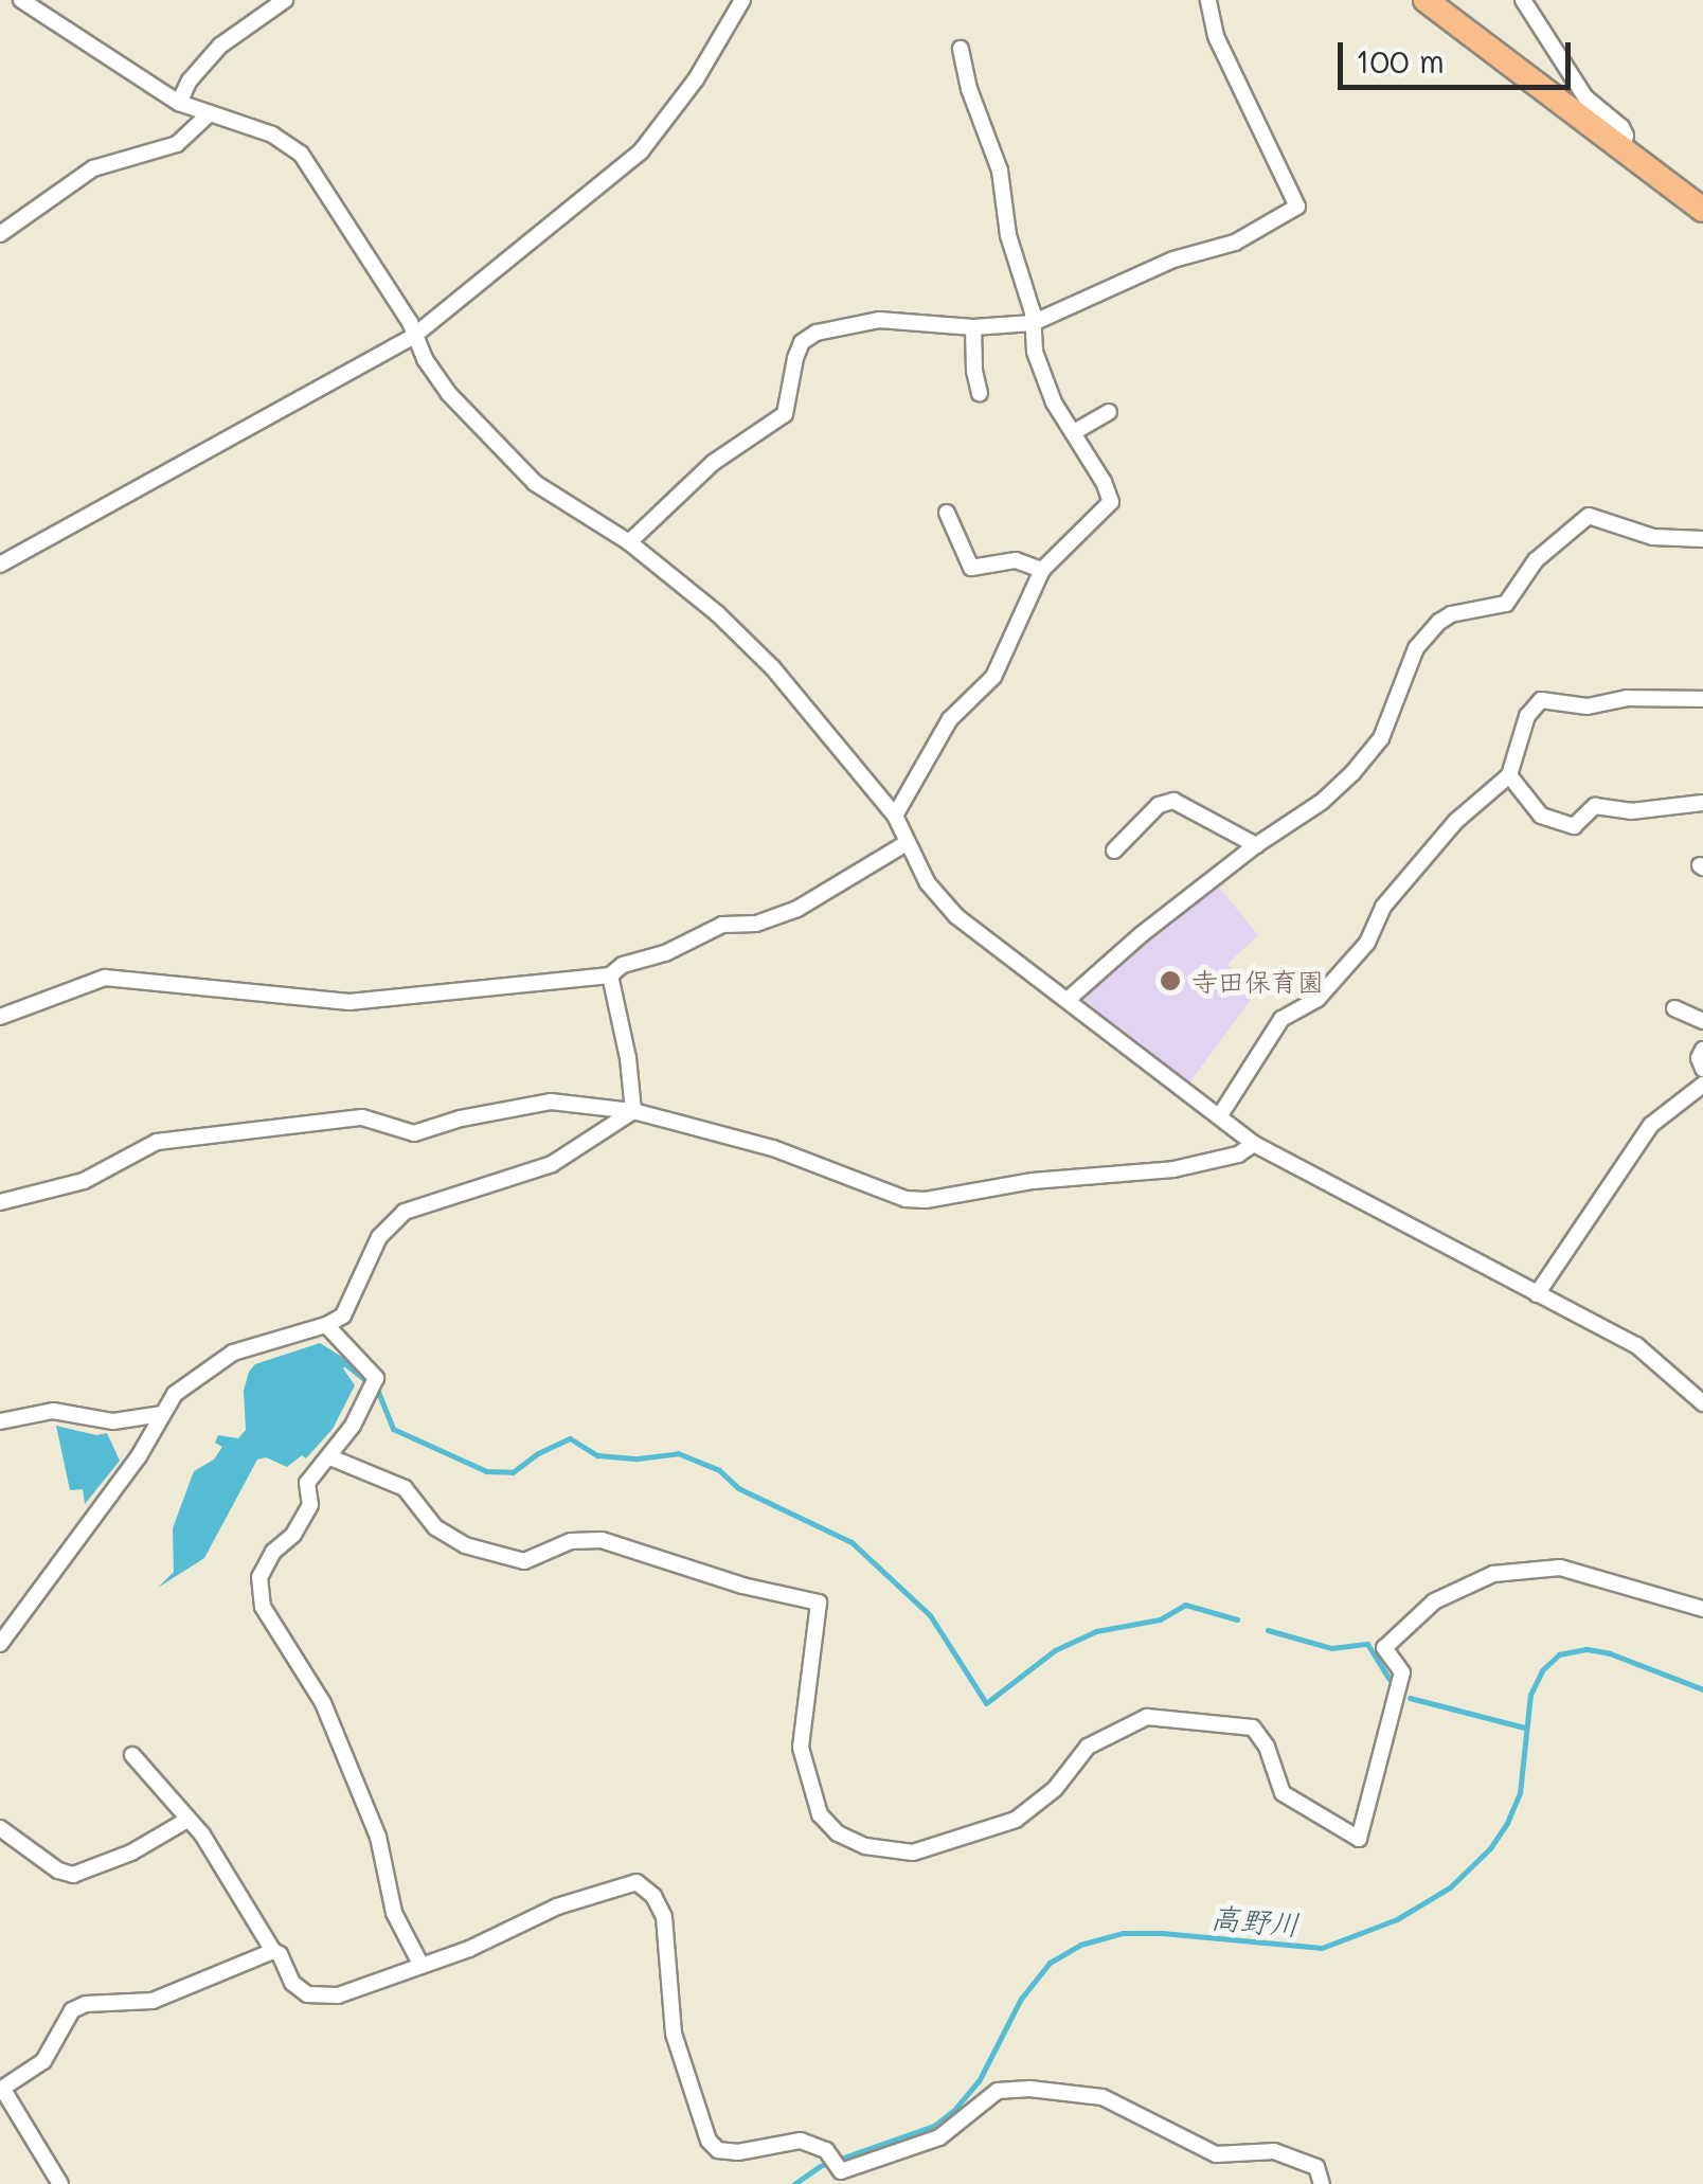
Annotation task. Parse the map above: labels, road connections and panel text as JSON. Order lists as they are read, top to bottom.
{
  "water": ["高野川"],
  "places": ["寺田保育園"],
  "scale_bar": "100 m"
}
